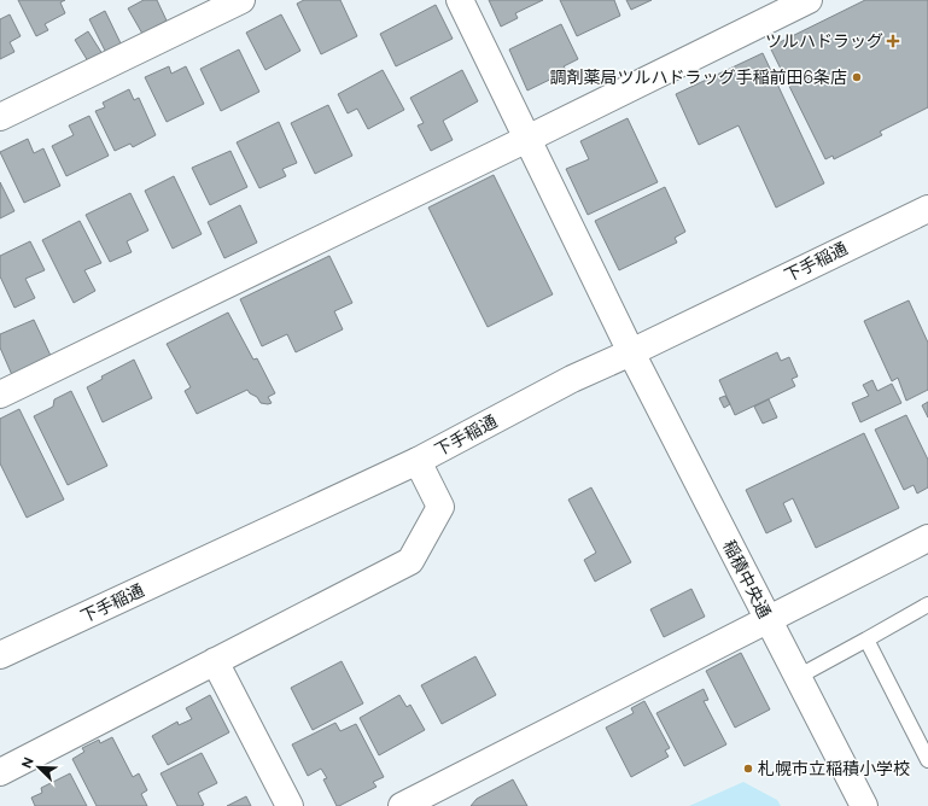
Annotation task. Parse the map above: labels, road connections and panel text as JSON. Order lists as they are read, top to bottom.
{
  "streets": {
    "street": ["下手稲通", "稲積中央通"]
  },
  "crossings": [
    ["下手稲通", "稲積中央通"]
  ],
  "places": {
    "health": ["ツルハドラッグ"],
    "other": ["調剤薬局ツルハドラッグ手稲前田6条店", "札幌市立稲積小学校"]
  },
  "north": "top left"
}
